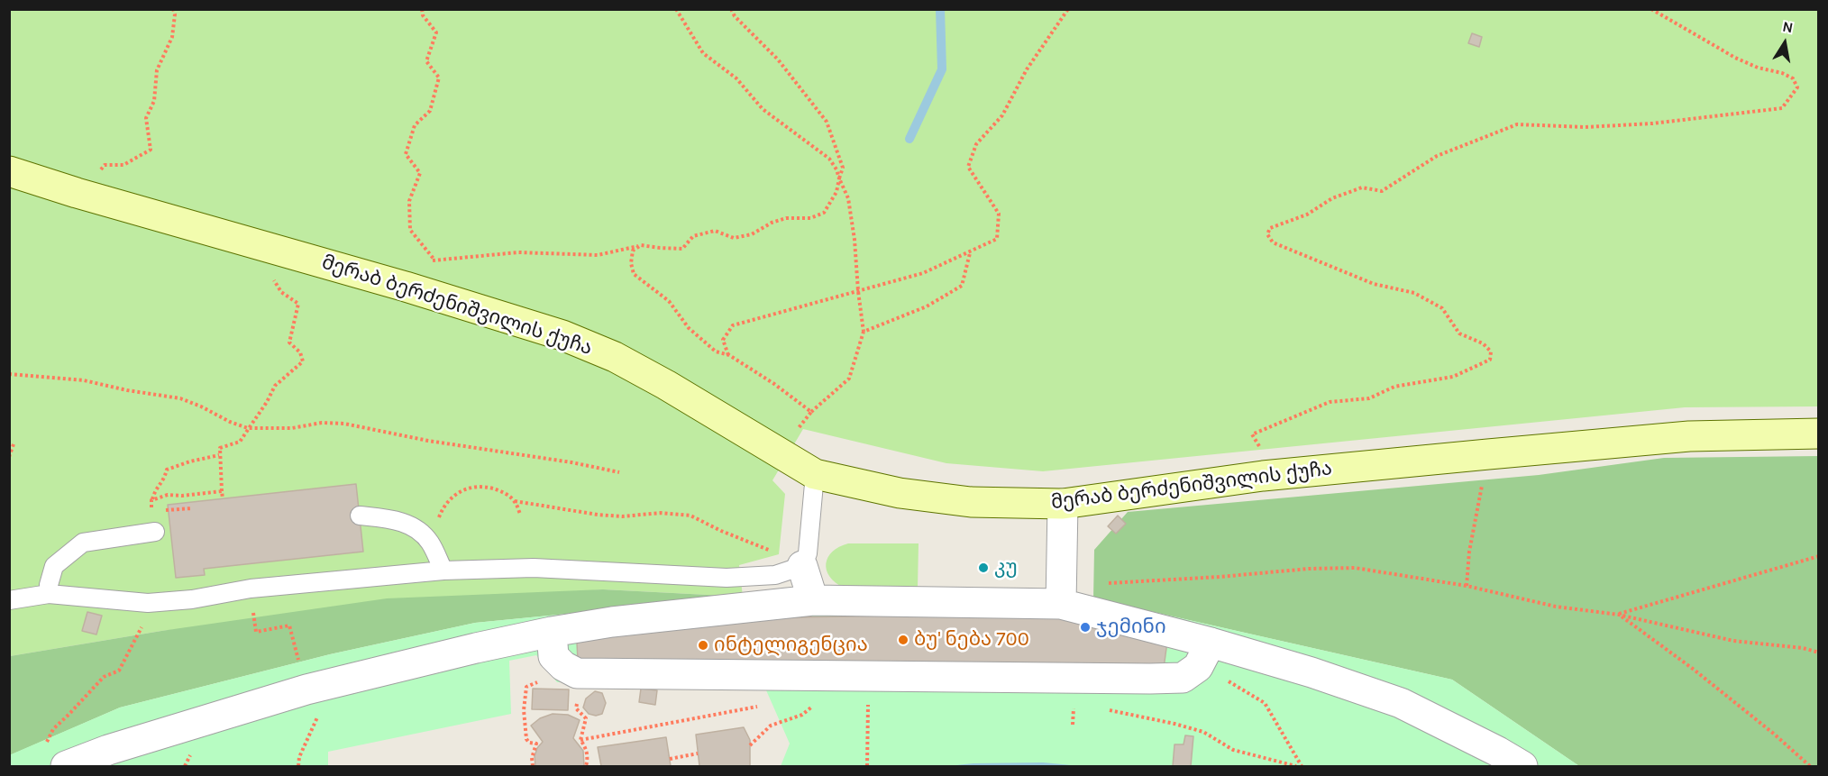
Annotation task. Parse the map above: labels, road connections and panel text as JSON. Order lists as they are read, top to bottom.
{
  "streets": {
    "street": ["მერაბ ბერძენიშვილის ქუჩა"]
  },
  "places": [
    "კუ",
    "ჯემინი",
    "ბუ' ნება 700",
    "ინტელიგენცია"
  ],
  "north": "top"
}
